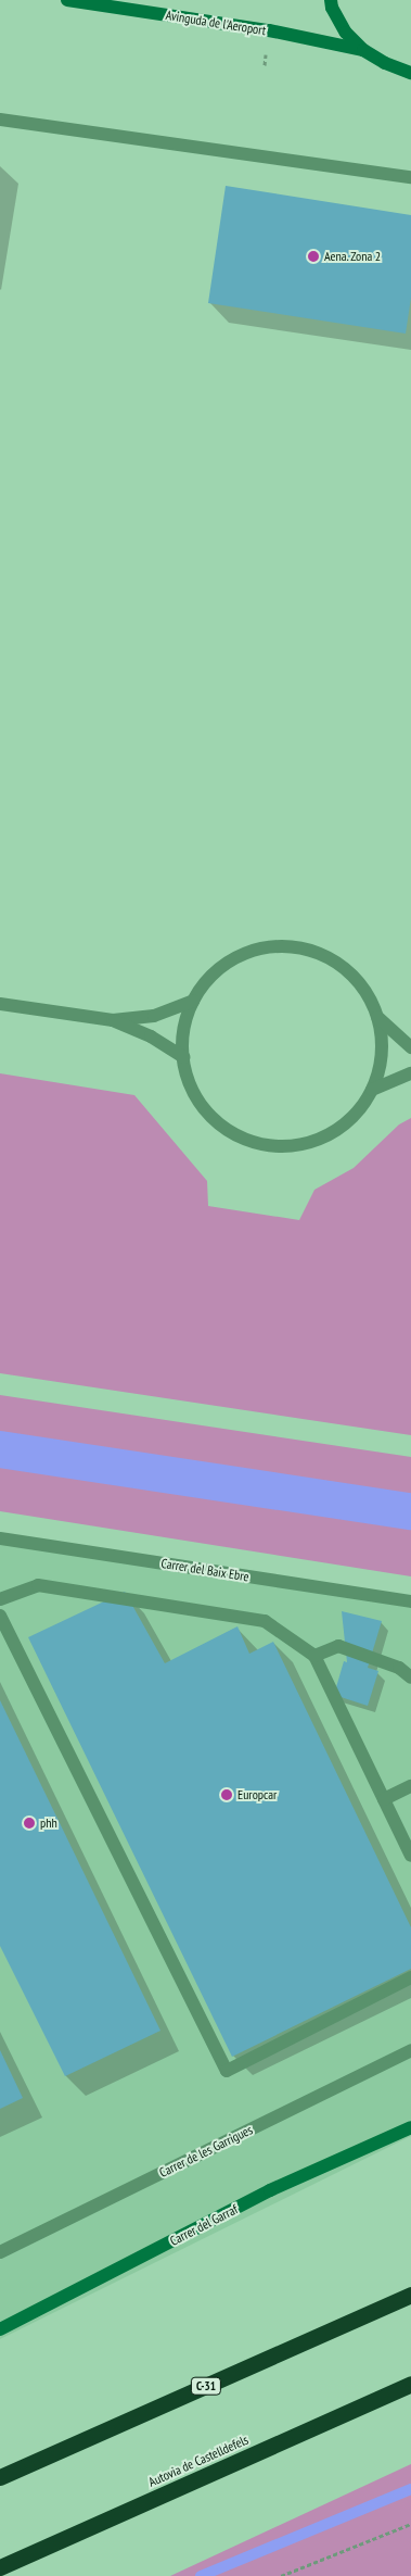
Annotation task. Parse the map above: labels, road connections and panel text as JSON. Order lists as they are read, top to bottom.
{
  "streets": {
    "highway": ["C-31", "Autovia de Castelldefels"],
    "main road": ["Avinguda de l'Aeroport", "Carrer del Garraf"],
    "street": ["Carrer del Baix Ebre", "Carrer de les Garrigues"]
  },
  "places": ["Aena. Zona 2", "Europcar", "phh"]
}
